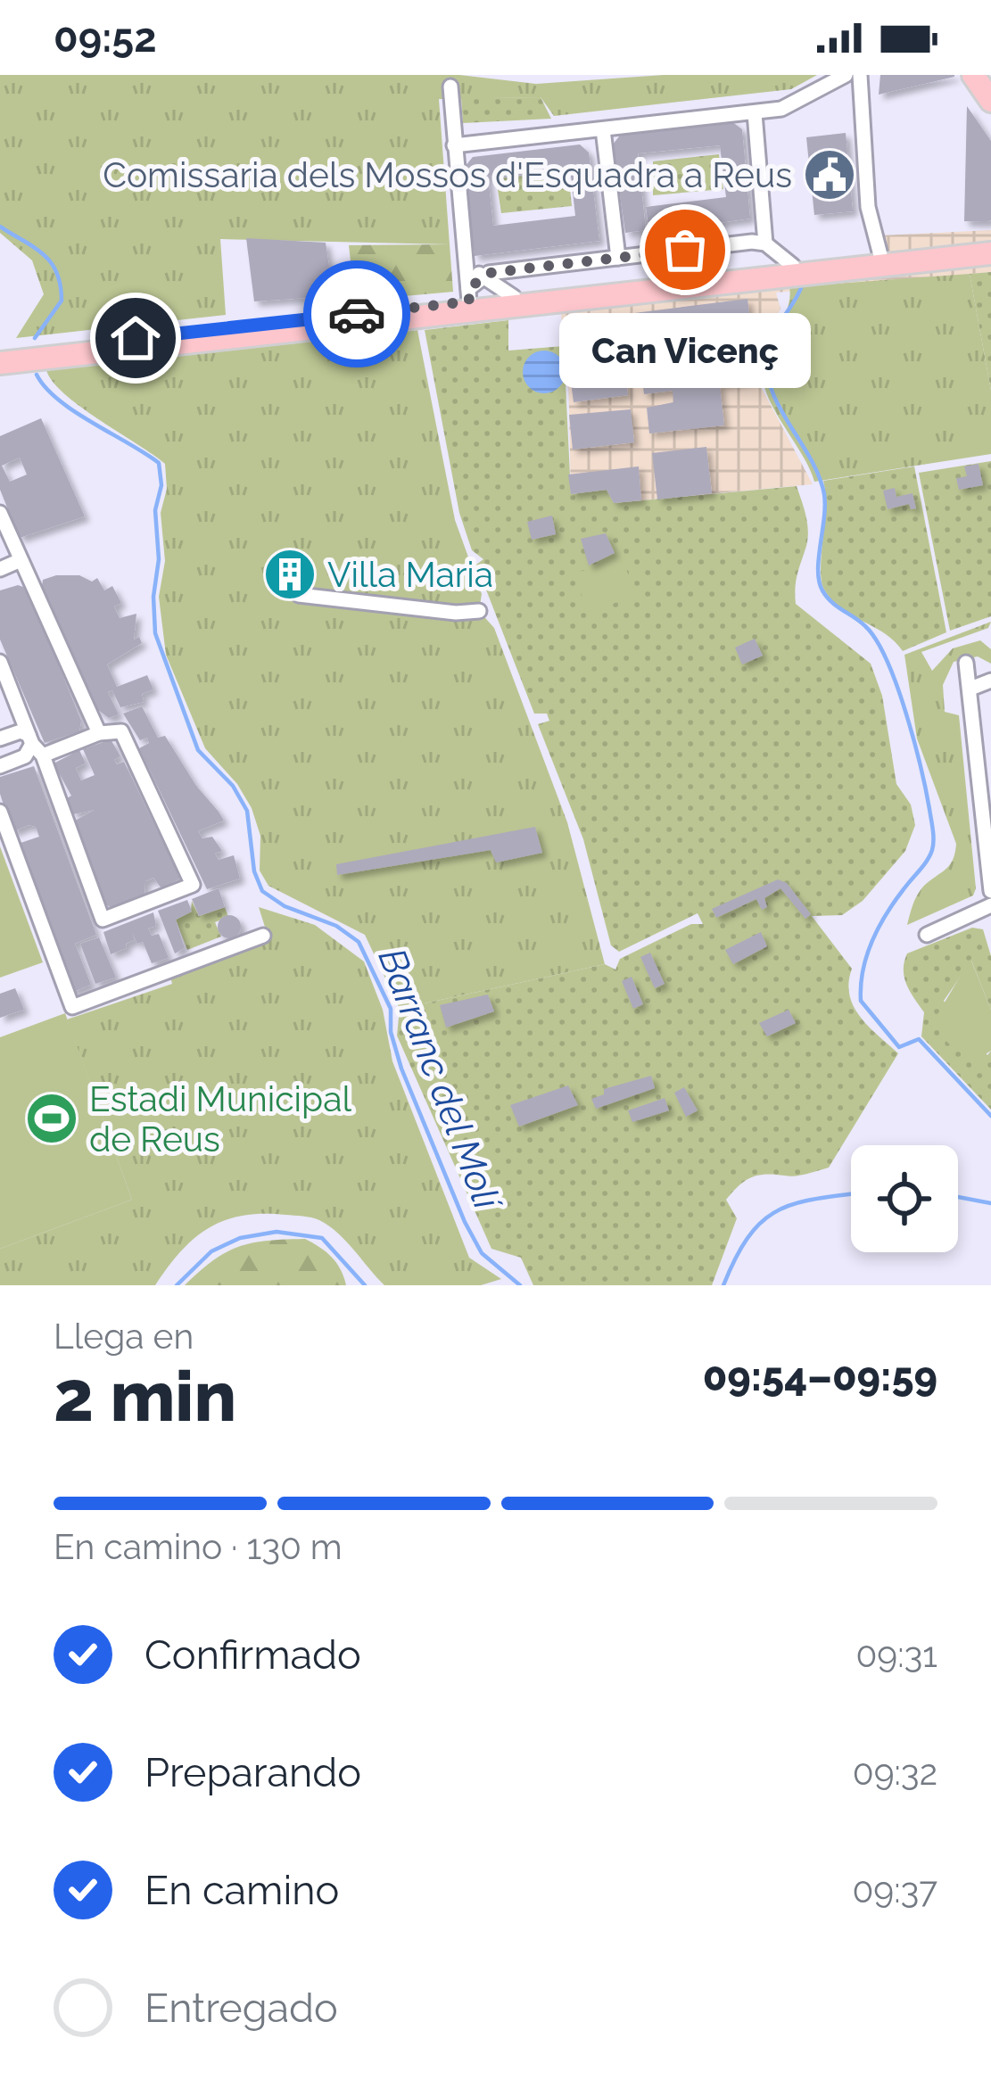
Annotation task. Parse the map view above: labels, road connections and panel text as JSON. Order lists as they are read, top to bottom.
{
  "water": ["Barranc del Molí"],
  "places": {
    "public building": ["Comissaria dels Mossos d'Esquadra a Reus"],
    "other": ["Can Vicenç"],
    "building": ["Villa Maria"],
    "sports": ["Estadi Municipal de Reus"]
  },
  "page": {
    "status": "09:52",
    "bubble": "Can Vicenç",
    "heading": ["2 min", "Llega en", "09:54–09:59"],
    "bar": "En camino · 130 m",
    "list": [
      ["Confirmado", "09:31"],
      ["Preparando", "09:32"],
      ["En camino", "09:37"],
      "Entregado"
    ]
  }
}
